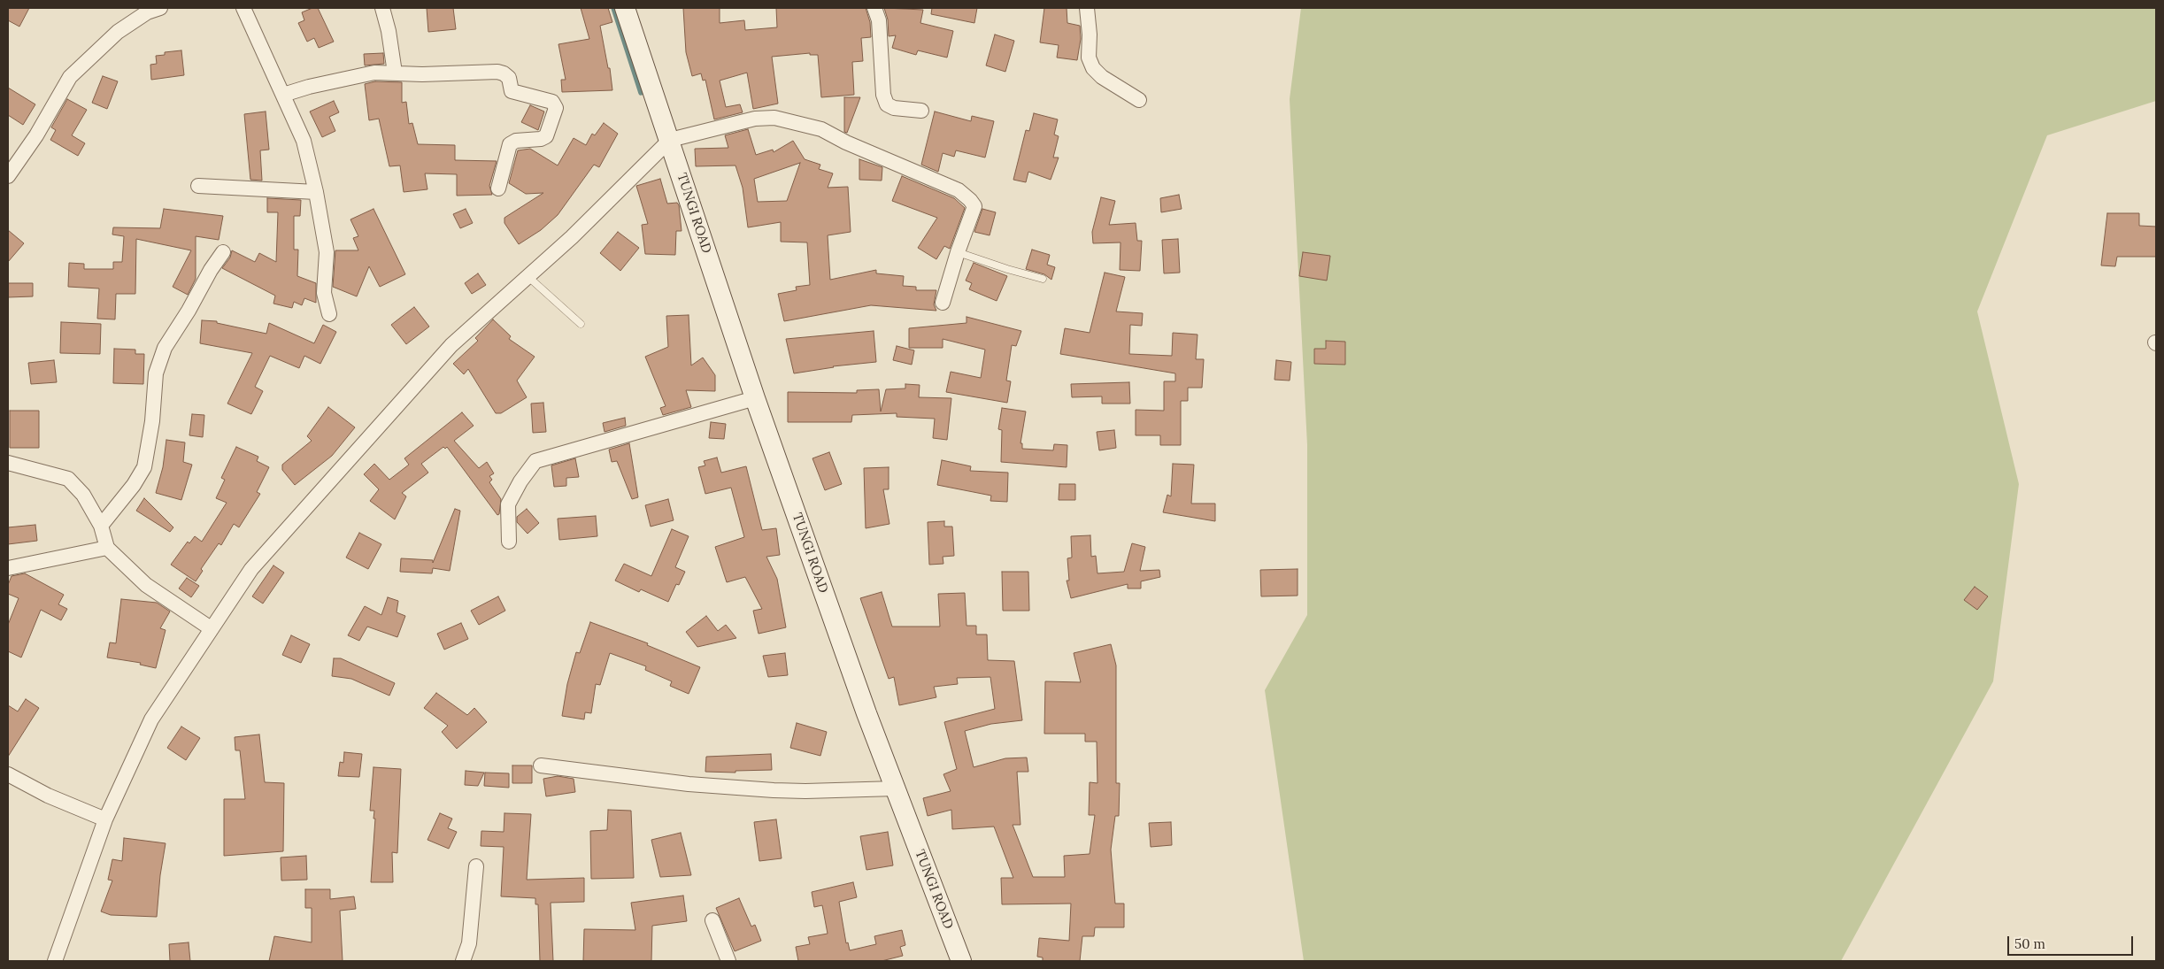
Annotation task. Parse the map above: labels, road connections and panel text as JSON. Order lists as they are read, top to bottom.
{
  "streets": {
    "main road": ["TUNGI ROAD"]
  },
  "scale_bar": "50 m"
}
